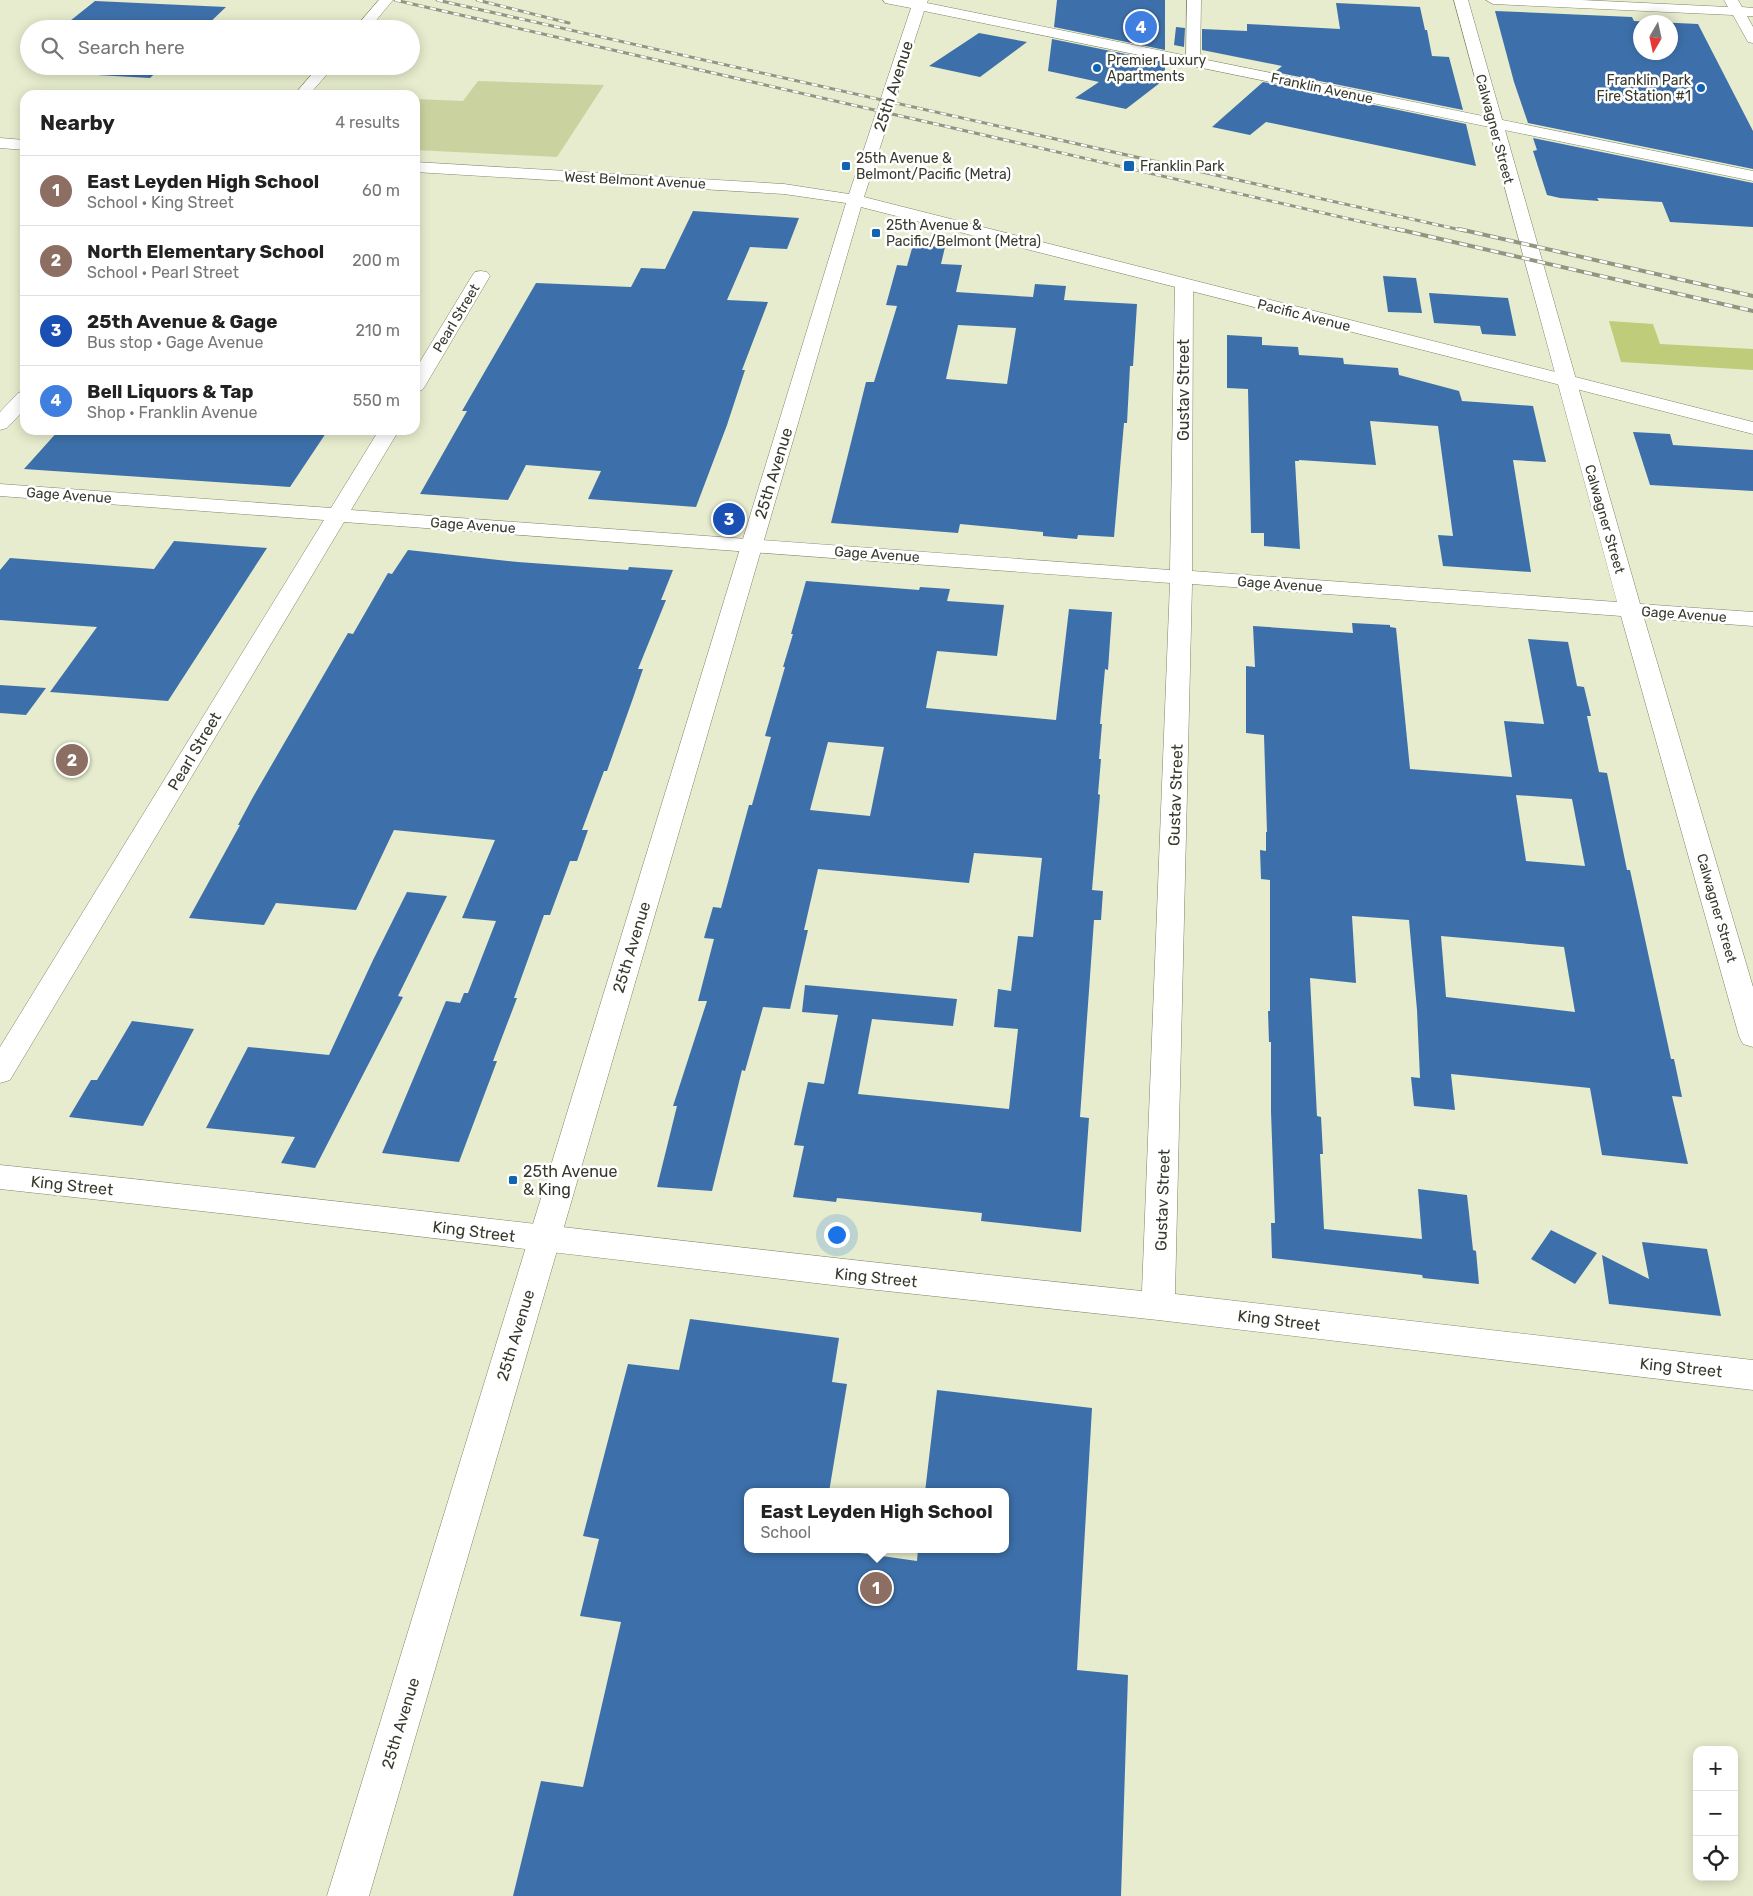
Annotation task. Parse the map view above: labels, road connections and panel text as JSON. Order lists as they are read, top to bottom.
{
  "streets": {
    "street": [
      "25th Avenue",
      "Franklin Avenue",
      "Calwagner Street",
      "West Belmont Avenue",
      "Pacific Avenue",
      "Pearl Street",
      "Gustav Street",
      "Gage Avenue",
      "King Street"
    ]
  },
  "crossings": [
    ["25th Avenue", "Franklin Avenue"],
    ["25th Avenue", "West Belmont Avenue"],
    ["25th Avenue", "Pacific Avenue"],
    ["25th Avenue", "Gage Avenue"],
    ["25th Avenue", "King Street"],
    ["Franklin Avenue", "Calwagner Street"],
    ["Calwagner Street", "Pacific Avenue"],
    ["Calwagner Street", "Gage Avenue"],
    ["West Belmont Avenue", "Pacific Avenue"],
    ["Pacific Avenue", "Gustav Street"],
    ["Pearl Street", "Gage Avenue"],
    ["Gustav Street", "Gage Avenue"],
    ["Gustav Street", "King Street"]
  ],
  "places": {
    "other": ["Premier Luxury Apartments", "Franklin Park Fire Station #1"],
    "transit": [
      "25th Avenue & Belmont/Pacific (Metra)",
      "Franklin Park",
      "25th Avenue & Pacific/Belmont (Metra)",
      "25th Avenue & King"
    ]
  },
  "north": "bottom",
  "page": {
    "pins": [
      "4",
      "3",
      "2",
      "1"
    ],
    "search": "Search here",
    "heading": ["Nearby", "4 results"],
    "list": [
      {
        "mark": "1",
        "name": "East Leyden High School",
        "note": "School · King Street",
        "value": "60 m"
      },
      {
        "mark": "2",
        "name": "North Elementary School",
        "note": "School · Pearl Street",
        "value": "200 m"
      },
      {
        "mark": "3",
        "name": "25th Avenue & Gage",
        "note": "Bus stop · Gage Avenue",
        "value": "210 m"
      },
      {
        "mark": "4",
        "name": "Bell Liquors & Tap",
        "note": "Shop · Franklin Avenue",
        "value": "550 m"
      }
    ],
    "popup": ["East Leyden High School", "School"],
    "map_buttons": ["+", "−"]
  }
}
